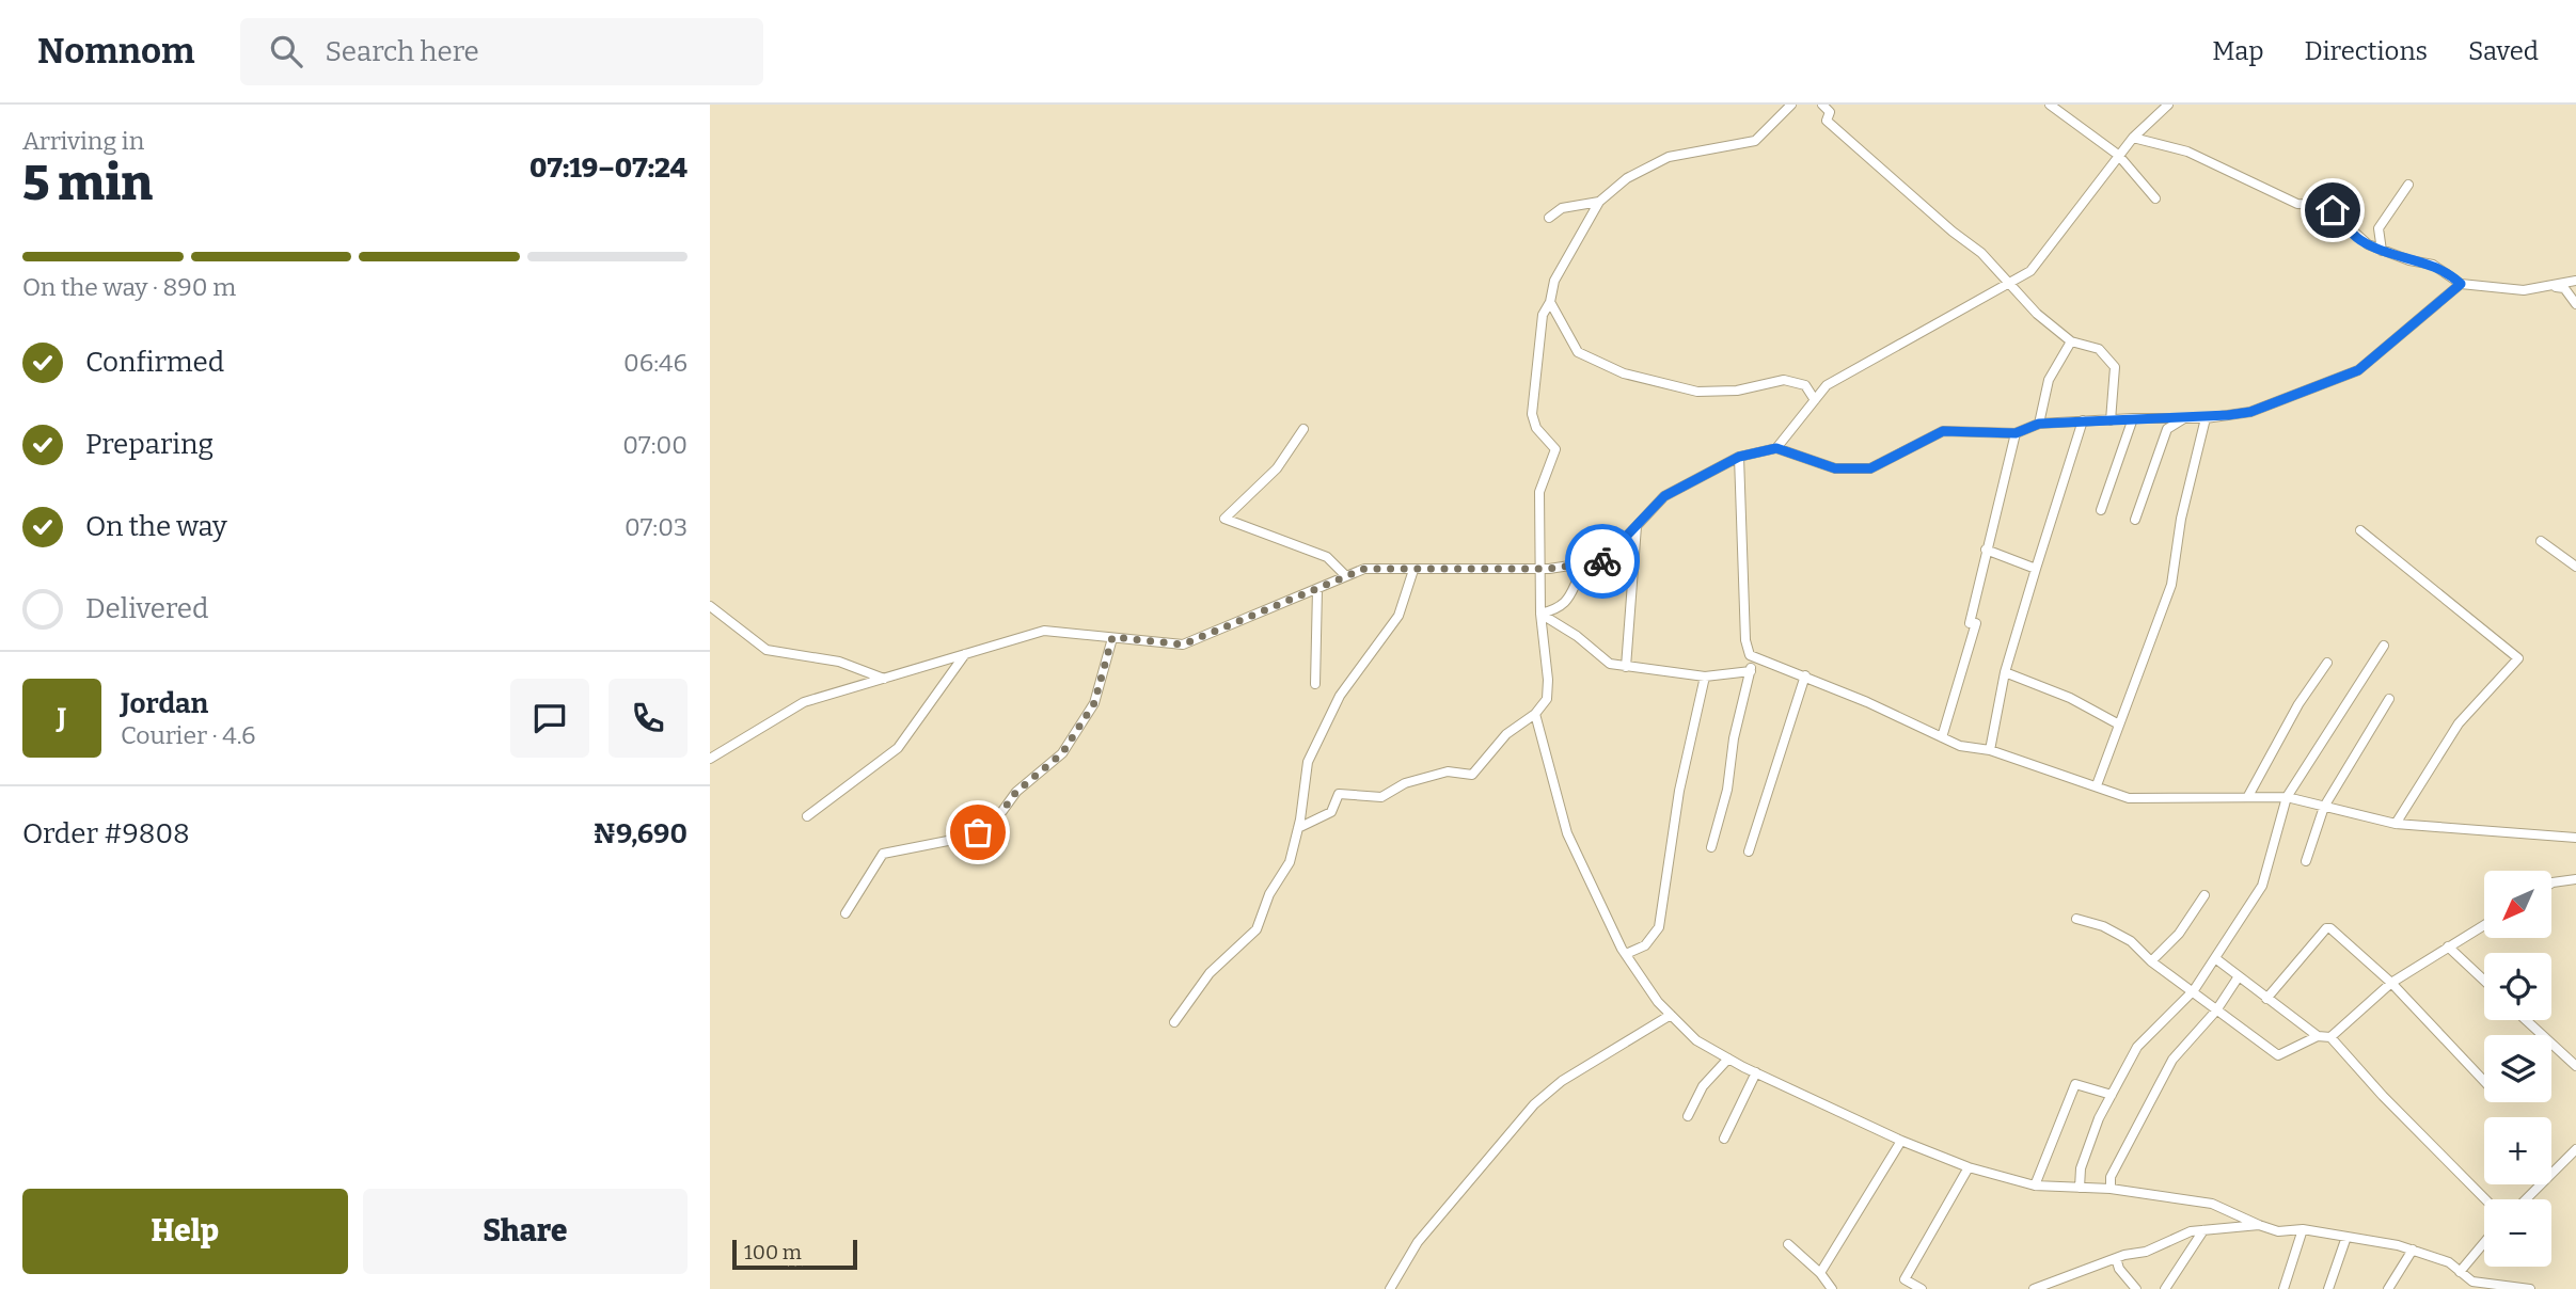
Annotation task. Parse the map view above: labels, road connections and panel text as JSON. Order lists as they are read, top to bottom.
{
  "scale_bar": "100 m",
  "north": "bottom left",
  "page": {
    "header": "Nomnom",
    "search": "Search here",
    "nav": ["Map", "Directions", "Saved"],
    "heading": ["5 min", "Arriving in", "07:19–07:24"],
    "panel": [
      "Jordan",
      "Courier · 4.6",
      "Order #9808",
      "₦9,690"
    ],
    "bar": "On the way · 890 m",
    "list": [
      ["Confirmed", "06:46"],
      ["Preparing", "07:00"],
      ["On the way", "07:03"],
      "Delivered"
    ],
    "round": "J",
    "map_buttons": ["+", "−"],
    "buttons": ["Help", "Share"],
    "scale": "100 m"
  }
}
